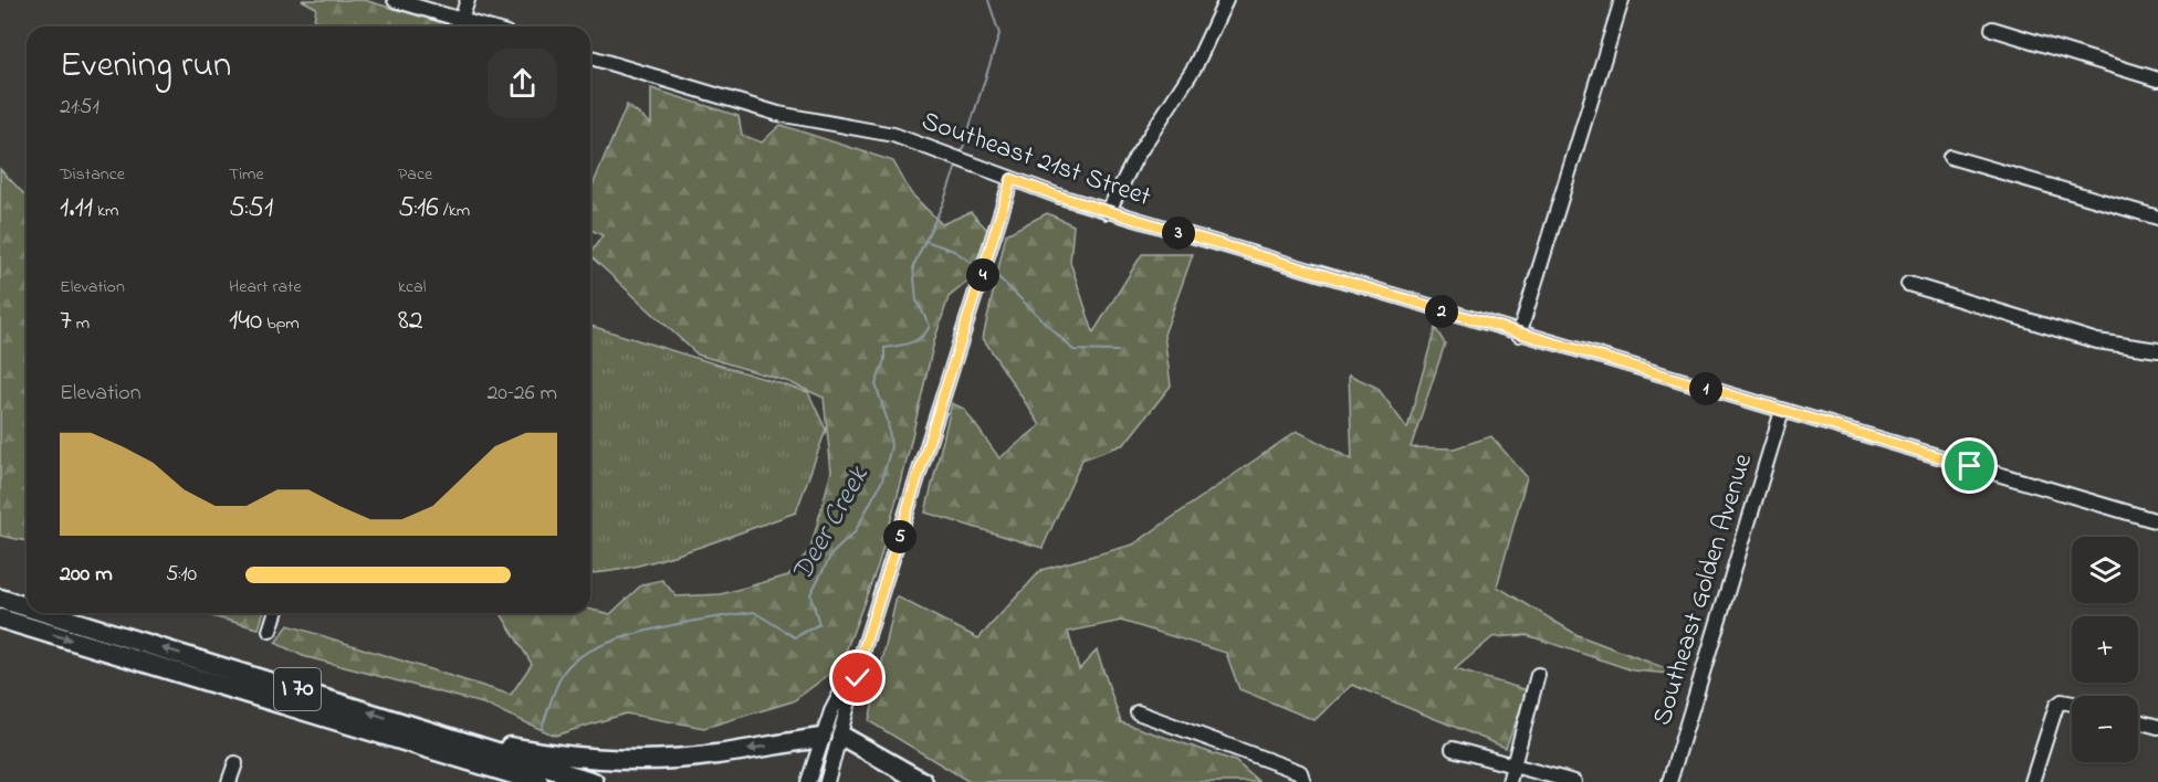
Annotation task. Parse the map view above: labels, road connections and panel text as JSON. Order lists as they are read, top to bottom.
{
  "streets": {
    "highway": ["I 70"],
    "street": ["Southeast 21st Street", "Southeast Golden Avenue"]
  },
  "crossings": [
    ["Southeast 21st Street", "Southeast Golden Avenue"]
  ],
  "water": ["Deer Creek"],
  "page": {
    "heading": ["Evening run", "21:51"],
    "stats": [
      ["Distance", "1.11 km"],
      ["Time", "5:51"],
      ["Pace", "5:16 /km"],
      ["Elevation", "7 m"],
      ["Heart rate", "140 bpm"],
      ["kcal", "82"]
    ],
    "pins": [
      "3",
      "4",
      "2",
      "1",
      "5"
    ],
    "chart": ["Elevation", "20–26 m"],
    "map_buttons": ["+", "−"],
    "list": [
      {
        "name": "200 m",
        "note": "5:10"
      }
    ]
  }
}
